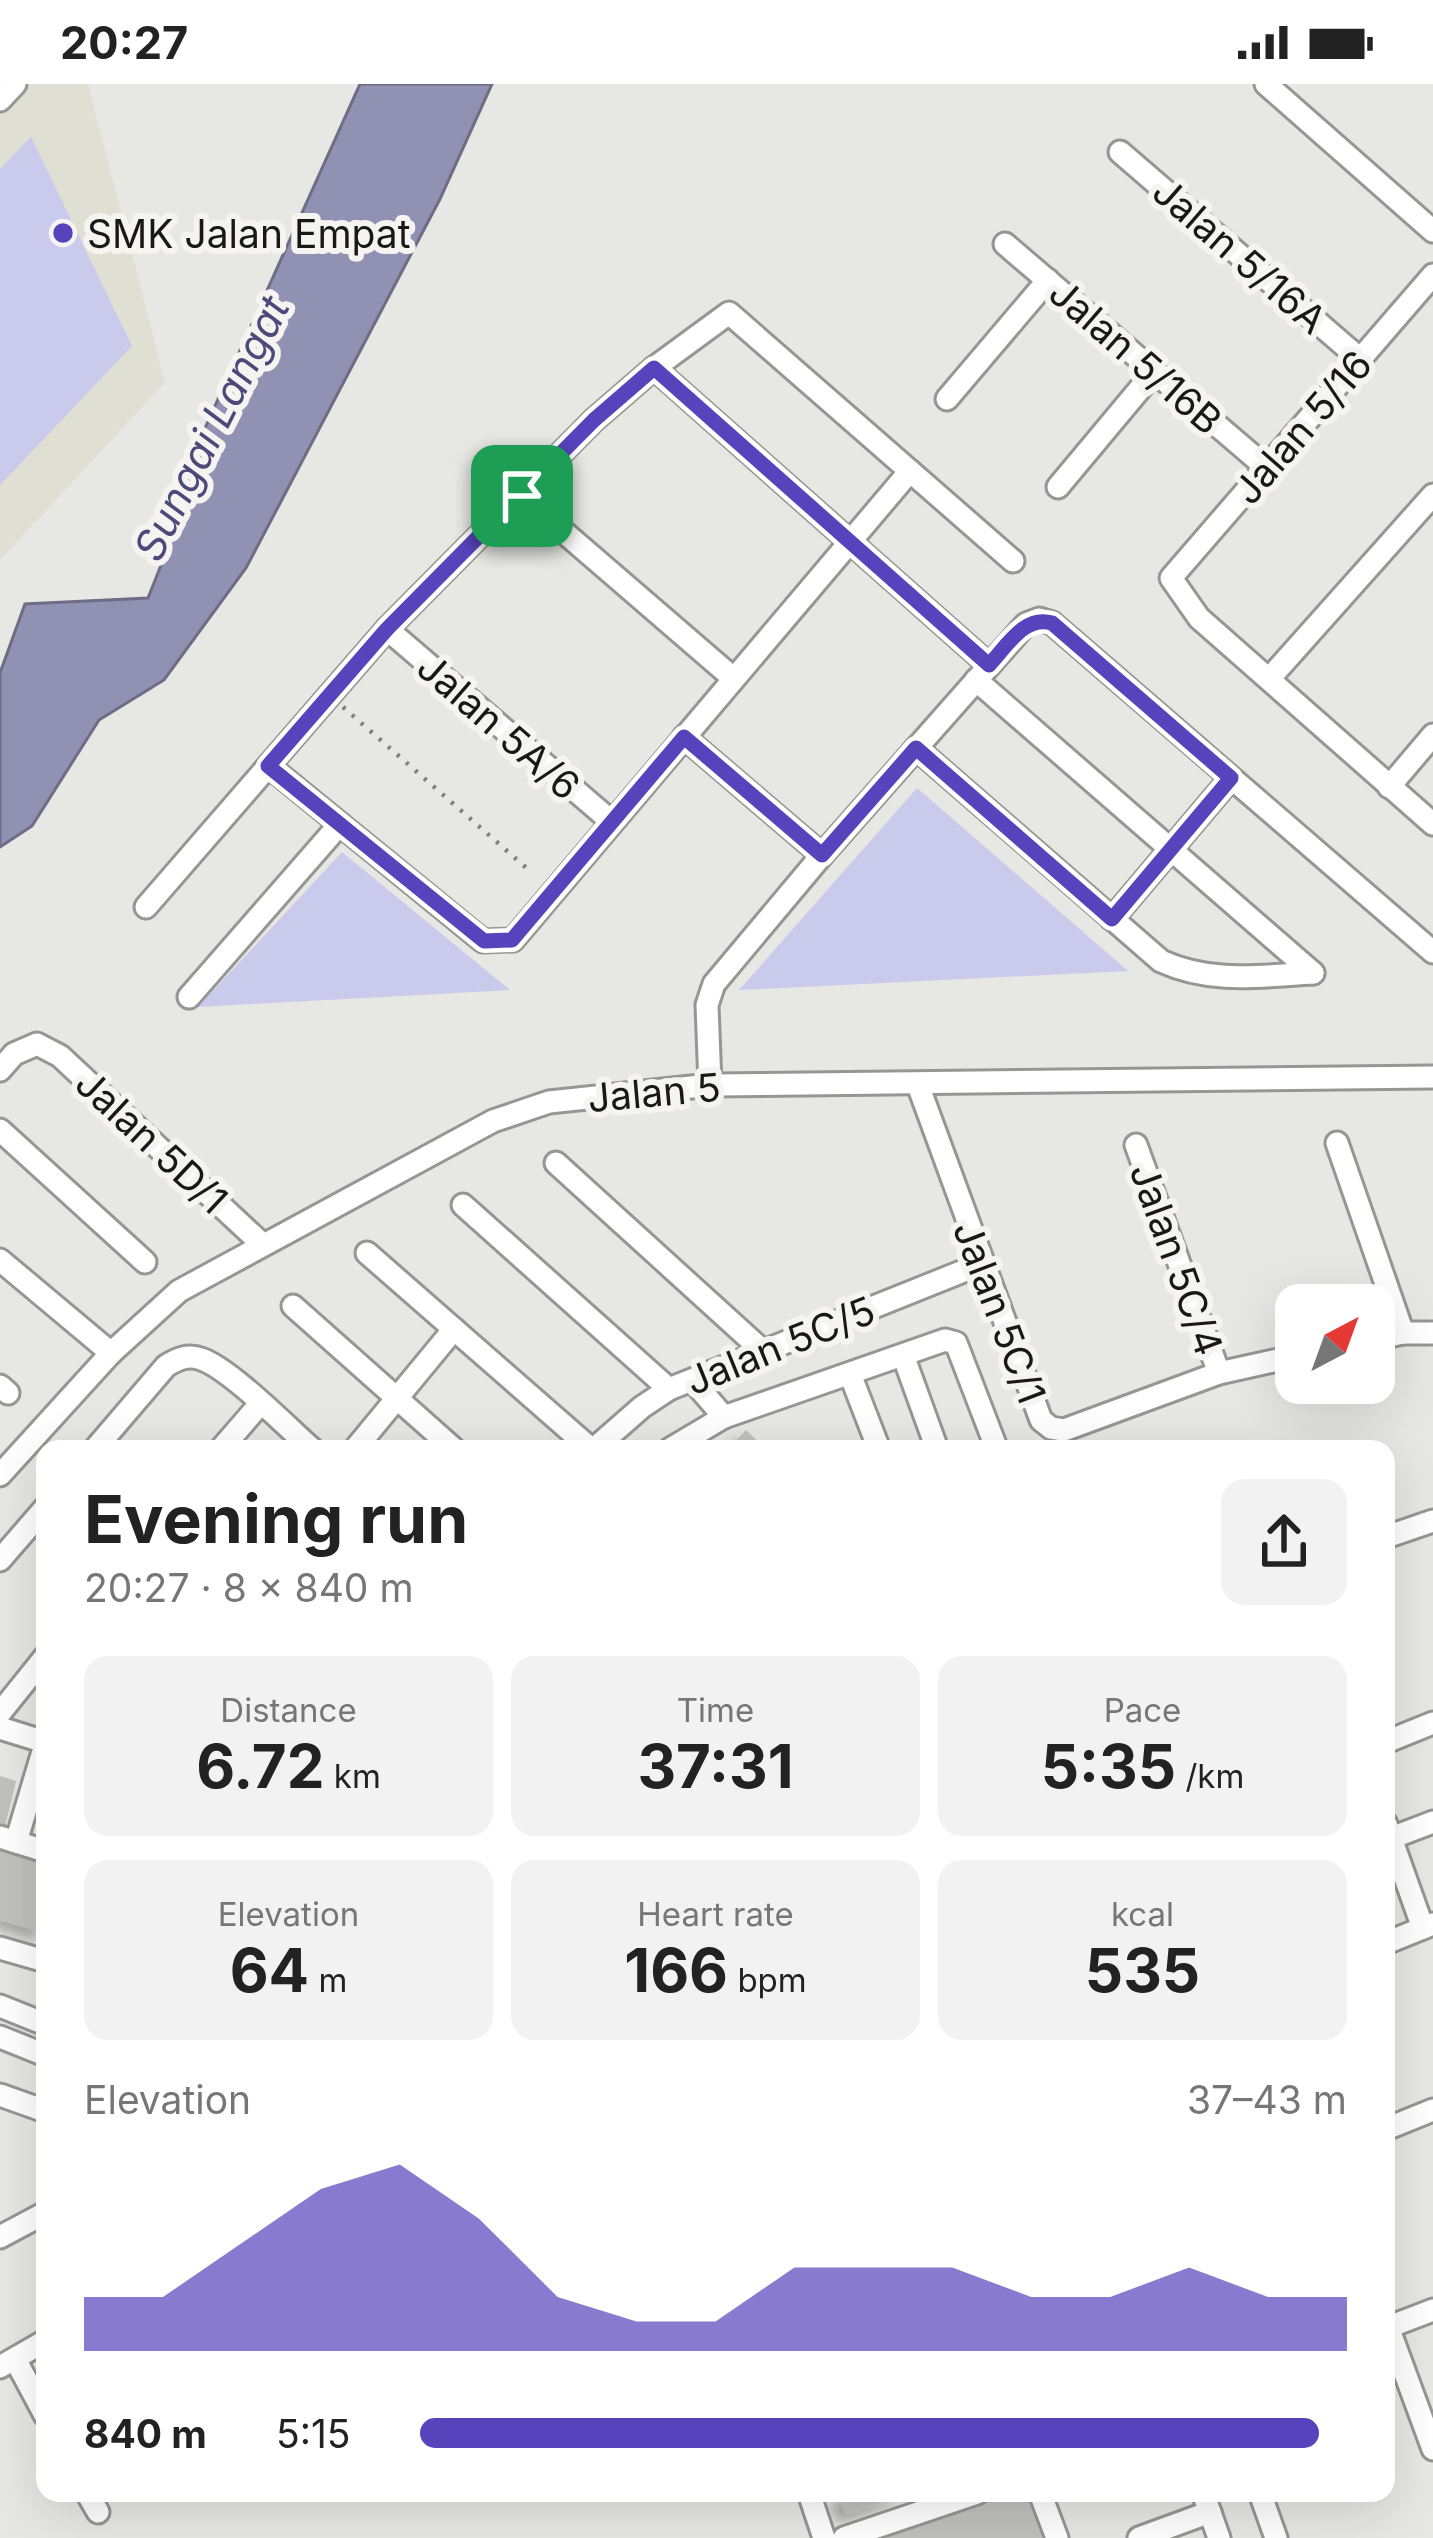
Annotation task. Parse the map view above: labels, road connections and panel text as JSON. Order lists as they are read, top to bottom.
{
  "streets": {
    "street": [
      "Jalan 5/16A",
      "Jalan 5/16B",
      "Jalan 5/16",
      "Jalan 5A/6",
      "Jalan 5",
      "Jalan 5D/1",
      "Jalan 5C/4",
      "Jalan 5C/1",
      "Jalan 5C/5"
    ]
  },
  "crossings": [
    ["Jalan 5/16A", "Jalan 5/16"],
    ["Jalan 5/16B", "Jalan 5/16"],
    ["Jalan 5", "Jalan 5D/1"],
    ["Jalan 5", "Jalan 5C/1"],
    ["Jalan 5C/4", "Jalan 5C/1"],
    ["Jalan 5C/1", "Jalan 5C/5"]
  ],
  "water": ["Sungai Langat"],
  "places": ["SMK Jalan Empat"],
  "north": "top right",
  "page": {
    "status": "20:27",
    "heading": ["Evening run", "20:27 · 8 × 840 m"],
    "stats": [
      ["Distance", "6.72 km"],
      ["Time", "37:31"],
      ["Pace", "5:35 /km"],
      ["Elevation", "64 m"],
      ["Heart rate", "166 bpm"],
      ["kcal", "535"]
    ],
    "chart": ["Elevation", "37–43 m"],
    "list": [
      {
        "name": "840 m",
        "note": "5:15"
      }
    ]
  }
}
